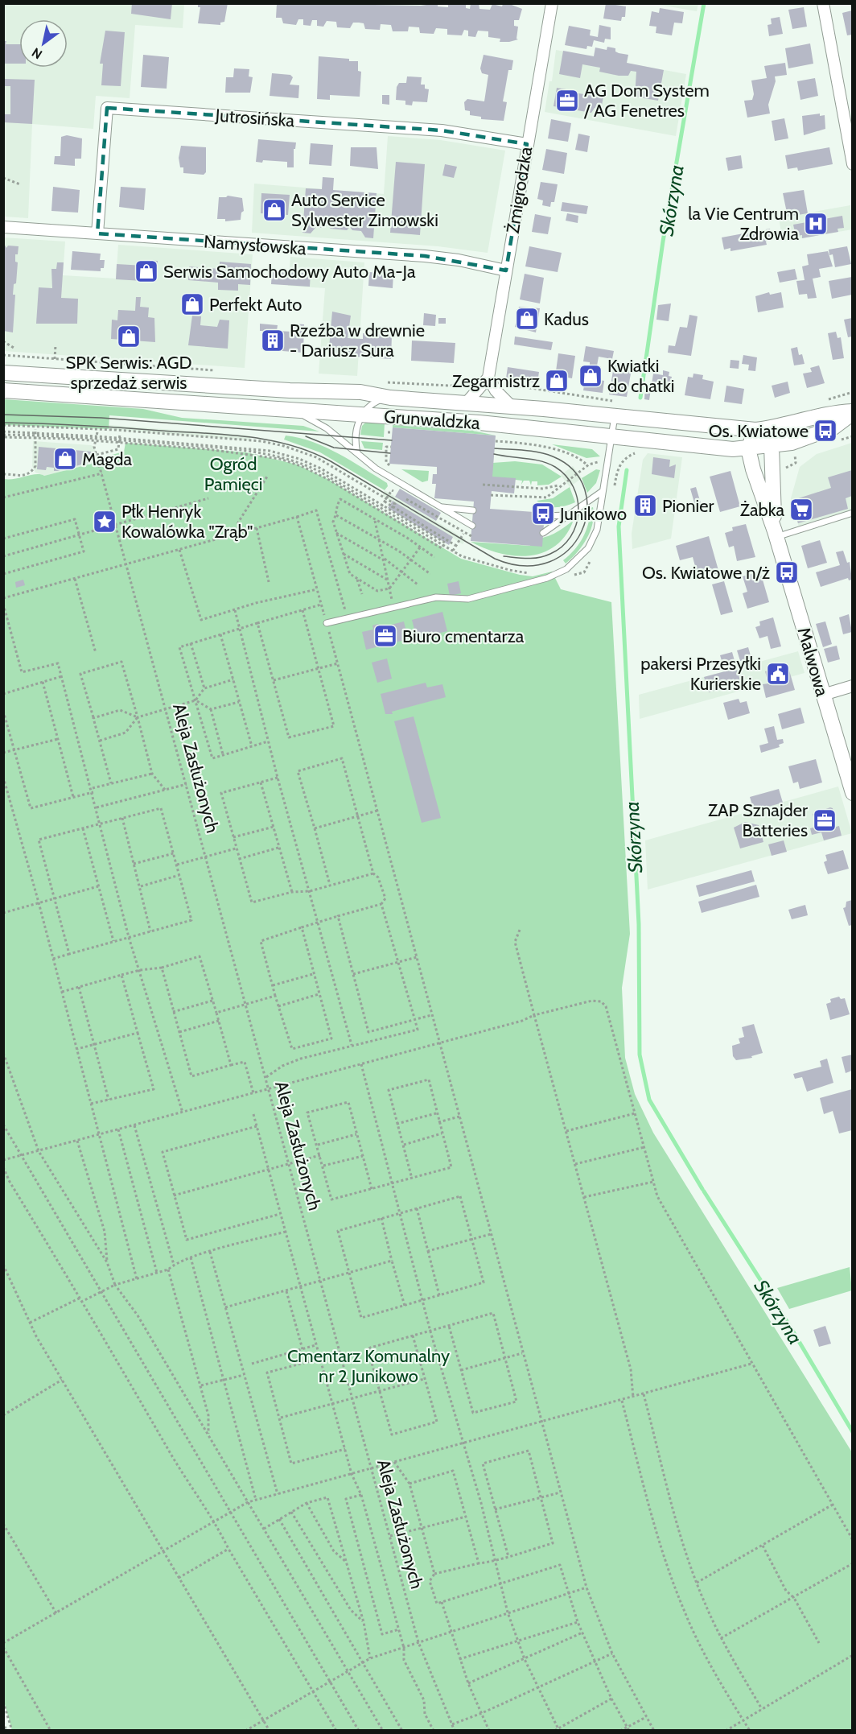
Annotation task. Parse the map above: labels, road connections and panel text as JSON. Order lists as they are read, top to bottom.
{
  "streets": {
    "street": [
      "Jutrosińska",
      "Żmigrodzka",
      "Namysłowska",
      "Grunwaldzka",
      "Malwowa"
    ],
    "path": ["Aleja Zasłużonych"]
  },
  "crossings": [
    ["Jutrosińska", "Żmigrodzka"],
    ["Jutrosińska", "Namysłowska"],
    ["Żmigrodzka", "Namysłowska"],
    ["Grunwaldzka", "Malwowa"]
  ],
  "water": ["Skórzyna"],
  "parks": ["Ogród Pamięci", "Cmentarz Komunalny nr 2 Junikowo"],
  "places": {
    "office": ["AG Dom System / AG Fenetres", "Biuro cmentarza", "ZAP Sznajder Batteries"],
    "shop": [
      "Auto Service Sylwester Zimowski",
      "Serwis Samochodowy Auto Ma-Ja",
      "Perfekt Auto",
      "Kadus",
      "SPK Serwis: AGD sprzedaż serwis",
      "Kwiatki do chatki",
      "Zegarmistrz",
      "Magda"
    ],
    "hospital": ["la Vie Centrum Zdrowia"],
    "building": ["Rzeźba w drewnie - Dariusz Sura", "Pionier"],
    "bus stop": ["Os. Kwiatowe", "Junikowo", "Os. Kwiatowe n/ż"],
    "supermarket": ["Żabka"],
    "place": ["Płk Henryk Kowalówka \"Zrąb\""],
    "public building": ["pakersi Przesyłki Kurierskie"]
  },
  "north": "bottom left"
}
